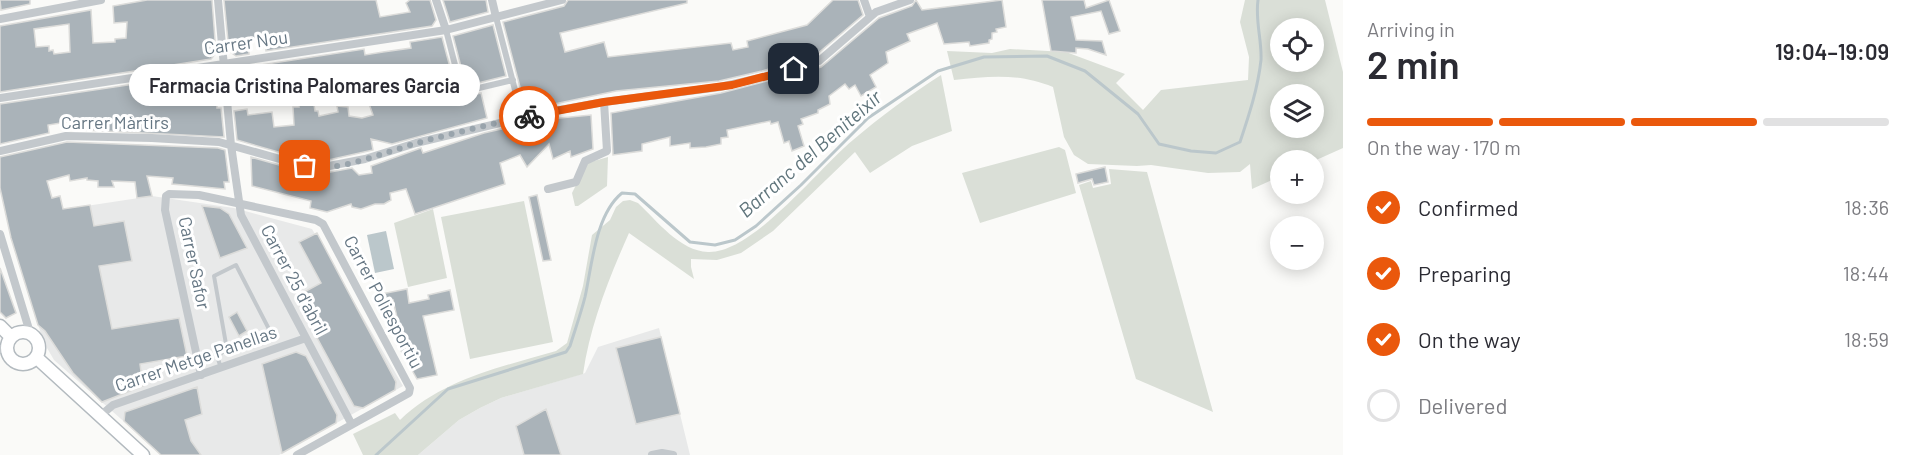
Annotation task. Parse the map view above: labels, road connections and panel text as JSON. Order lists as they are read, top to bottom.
{
  "streets": {
    "street": [
      "Carrer Nou",
      "Carrer Màrtirs",
      "Carrer Safor",
      "Carrer 25 d'abril",
      "Carrer Poliesportiu",
      "Carrer Metge Panellas"
    ]
  },
  "crossings": [
    ["Carrer Nou", "Carrer 25 d'abril"],
    ["Carrer Màrtirs", "Carrer 25 d'abril"],
    ["Carrer Safor", "Carrer 25 d'abril"],
    ["Carrer Safor", "Carrer Poliesportiu"],
    ["Carrer Safor", "Carrer Metge Panellas"],
    ["Carrer 25 d'abril", "Carrer Poliesportiu"],
    ["Carrer 25 d'abril", "Carrer Metge Panellas"]
  ],
  "water": ["Barranc del Beniteixir"],
  "places": ["Farmacia Cristina Palomares Garcia"],
  "page": {
    "heading": ["2 min", "Arriving in", "19:04–19:09"],
    "map_buttons": ["+", "−"],
    "bubble": "Farmacia Cristina Palomares Garcia",
    "bar": "On the way · 170 m",
    "list": [
      ["Confirmed", "18:36"],
      ["Preparing", "18:44"],
      ["On the way", "18:59"],
      "Delivered"
    ]
  }
}
